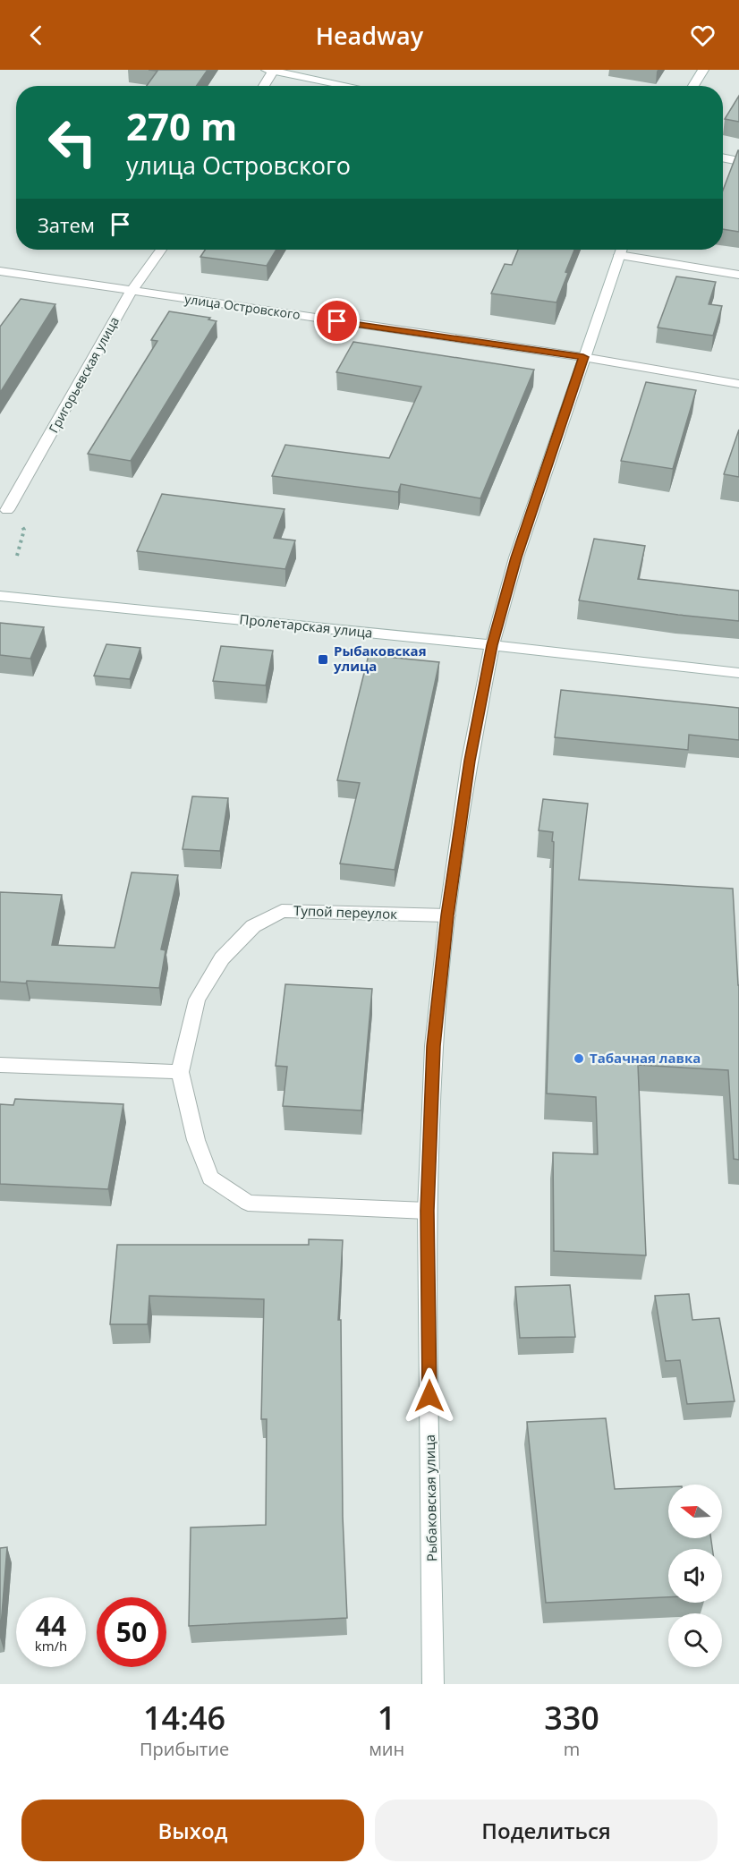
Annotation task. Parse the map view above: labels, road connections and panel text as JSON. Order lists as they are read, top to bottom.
{
  "streets": {
    "main road": [
      "улица Островского",
      "Григорьевская улица",
      "Пролетарская улица",
      "Тупой переулок",
      "Рыбаковская улица"
    ]
  },
  "crossings": [
    ["улица Островского", "Григорьевская улица"],
    ["улица Островского", "Рыбаковская улица"],
    ["Пролетарская улица", "Рыбаковская улица"],
    ["Тупой переулок", "Рыбаковская улица"]
  ],
  "places": {
    "transit": ["Рыбаковская улица"],
    "other": ["Табачная лавка"]
  },
  "north": "left",
  "page": {
    "header": "Headway",
    "turn": ["270 m", "улица Островского"],
    "then": "Затем",
    "speed": "44 km/h",
    "limit": "50",
    "eta": [
      "14:46",
      "Прибытие",
      "1",
      "мин",
      "330",
      "m"
    ],
    "buttons": ["Выход", "Поделиться"]
  }
}
